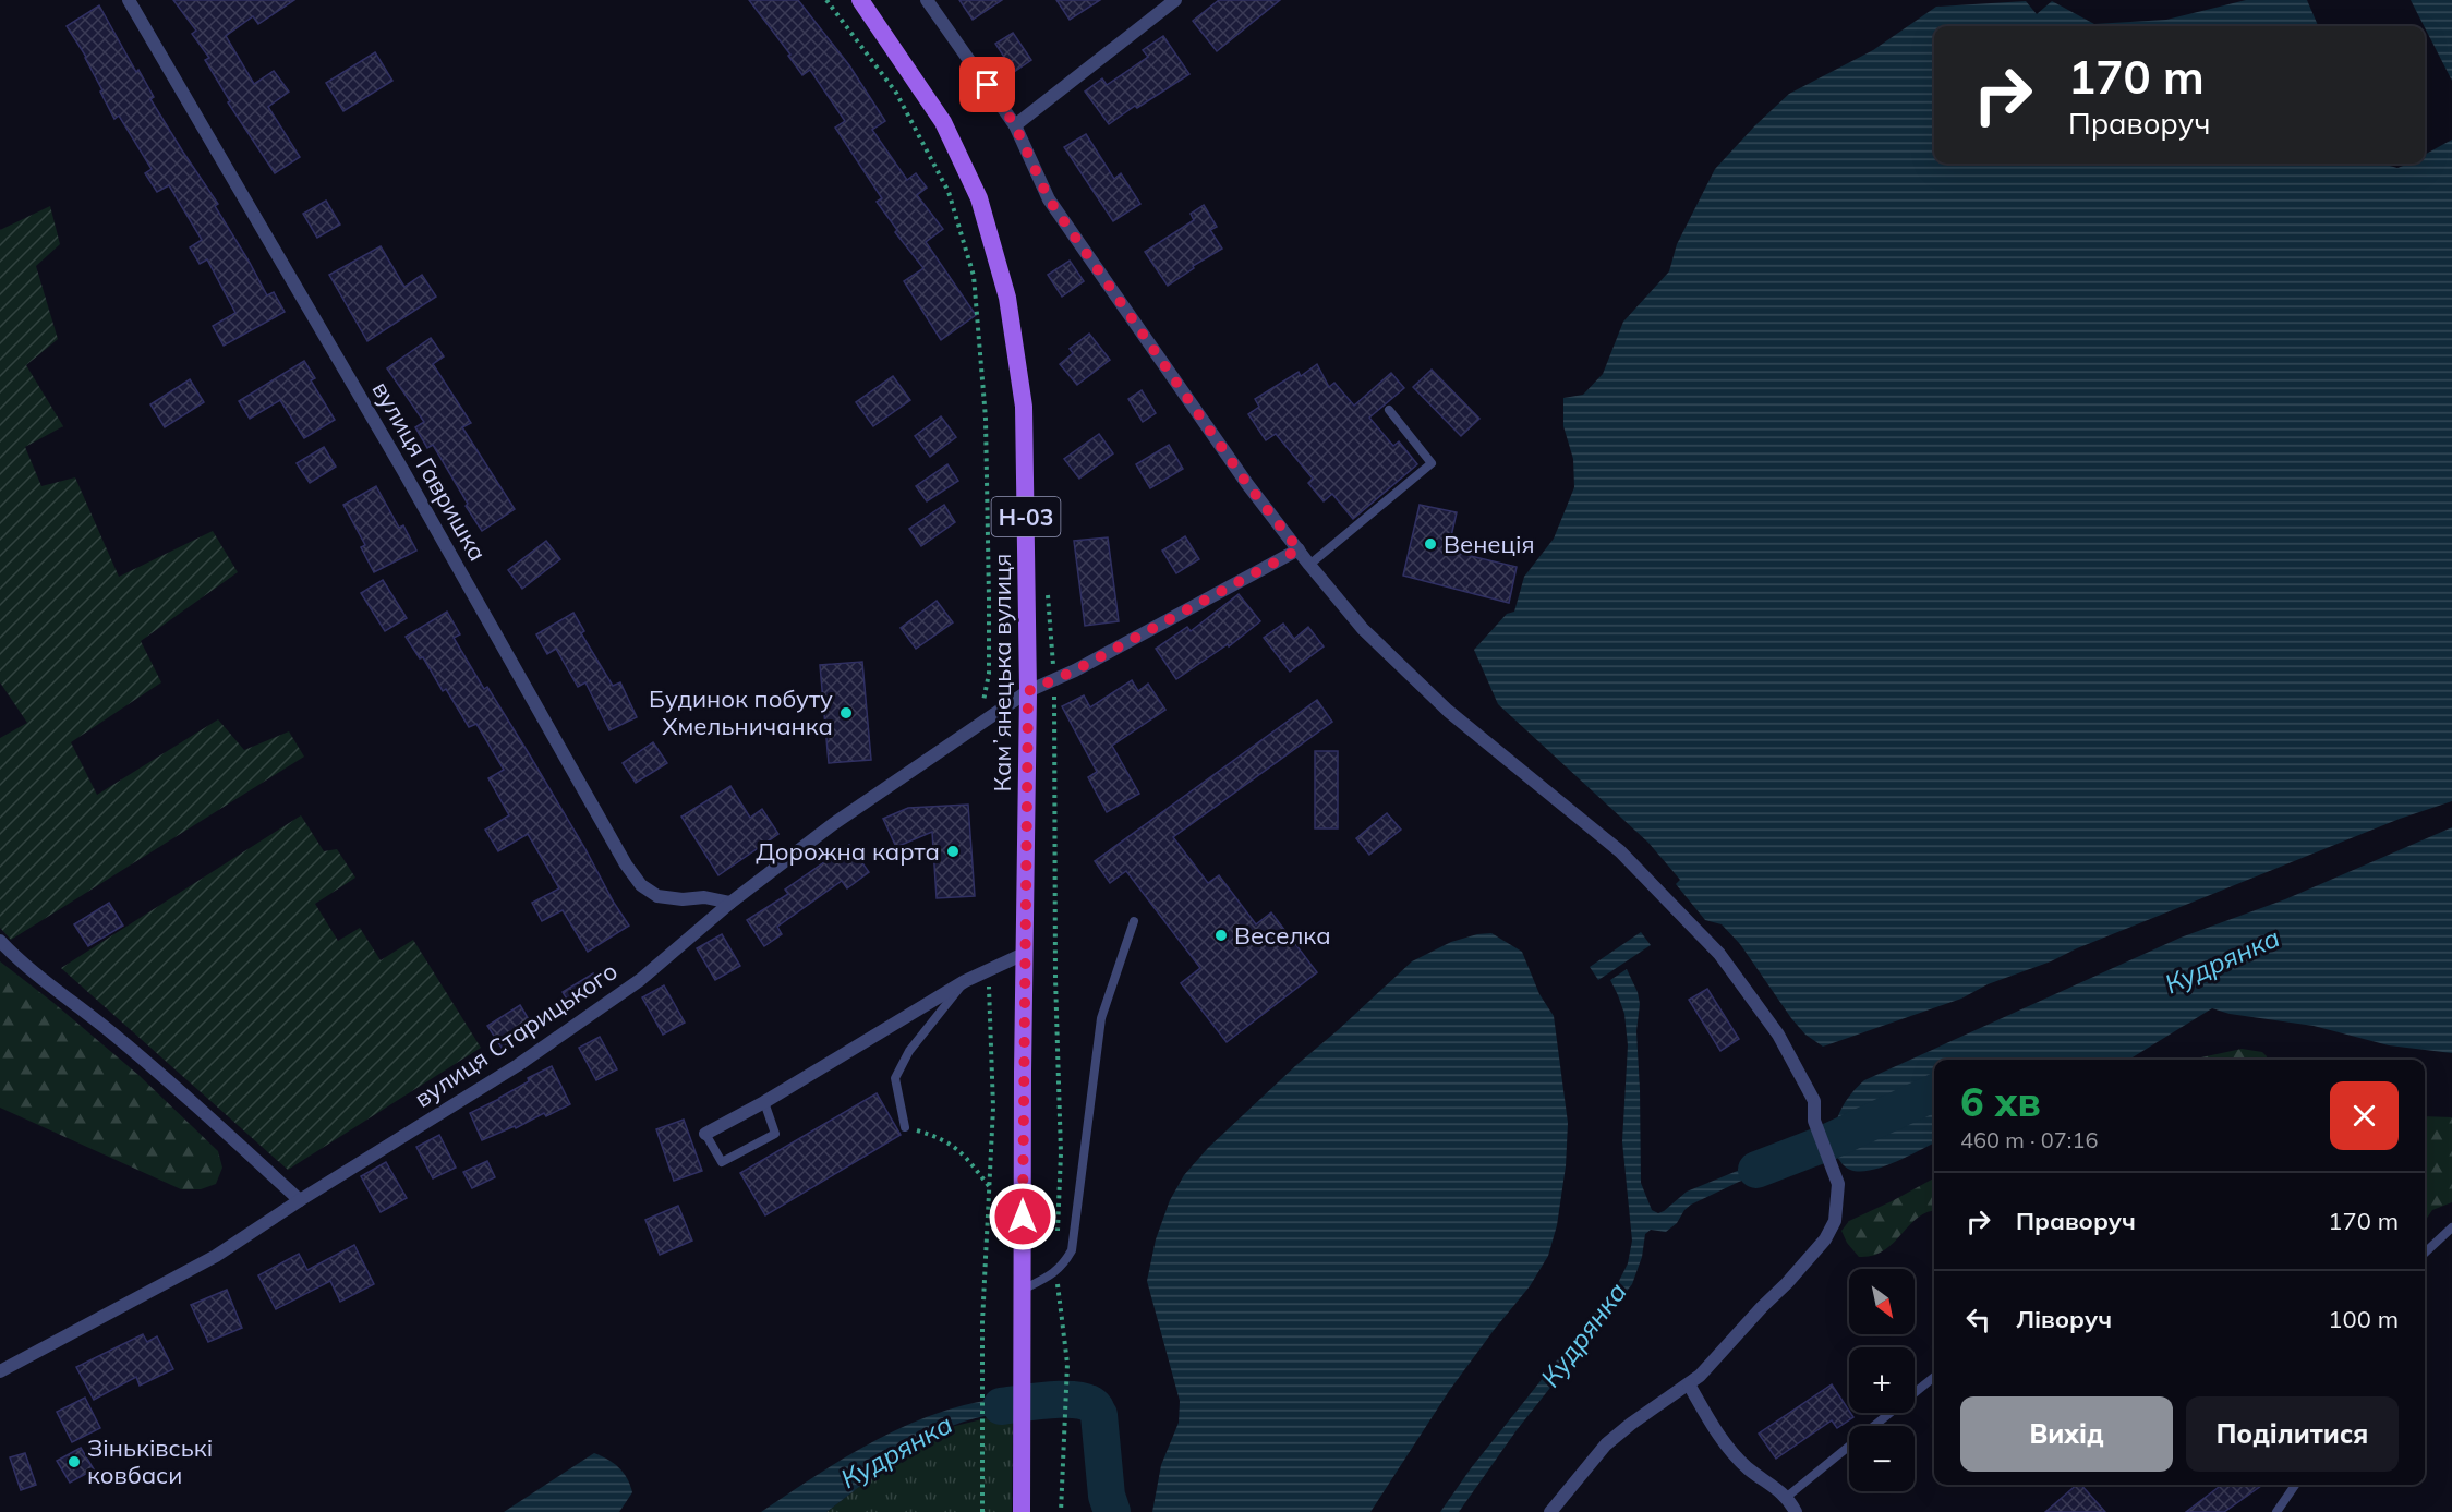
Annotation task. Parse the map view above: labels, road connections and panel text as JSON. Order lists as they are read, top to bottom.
{
  "streets": {
    "main road": ["Н-03", "Камʼянецька вулиця"],
    "street": ["вулиця Гавришка", "вулиця Старицького"]
  },
  "crossings": [
    ["вулиця Гавришка", "вулиця Старицького"],
    ["Камʼянецька вулиця", "вулиця Старицького"]
  ],
  "water": ["Кудрянка"],
  "places": [
    "Венеція",
    "Будинок побуту Хмельничанка",
    "Дорожна карта",
    "Веселка",
    "Зіньківські ковбаси"
  ],
  "north": "bottom right",
  "page": {
    "turn": ["170 m", "Праворуч"],
    "heading": ["6 хв", "460 m · 07:16"],
    "list": [
      {
        "name": "Праворуч",
        "value": "170 m"
      },
      {
        "name": "Ліворуч",
        "value": "100 m"
      }
    ],
    "map_buttons": ["+", "−"],
    "buttons": ["Вихід", "Поділитися"]
  }
}
